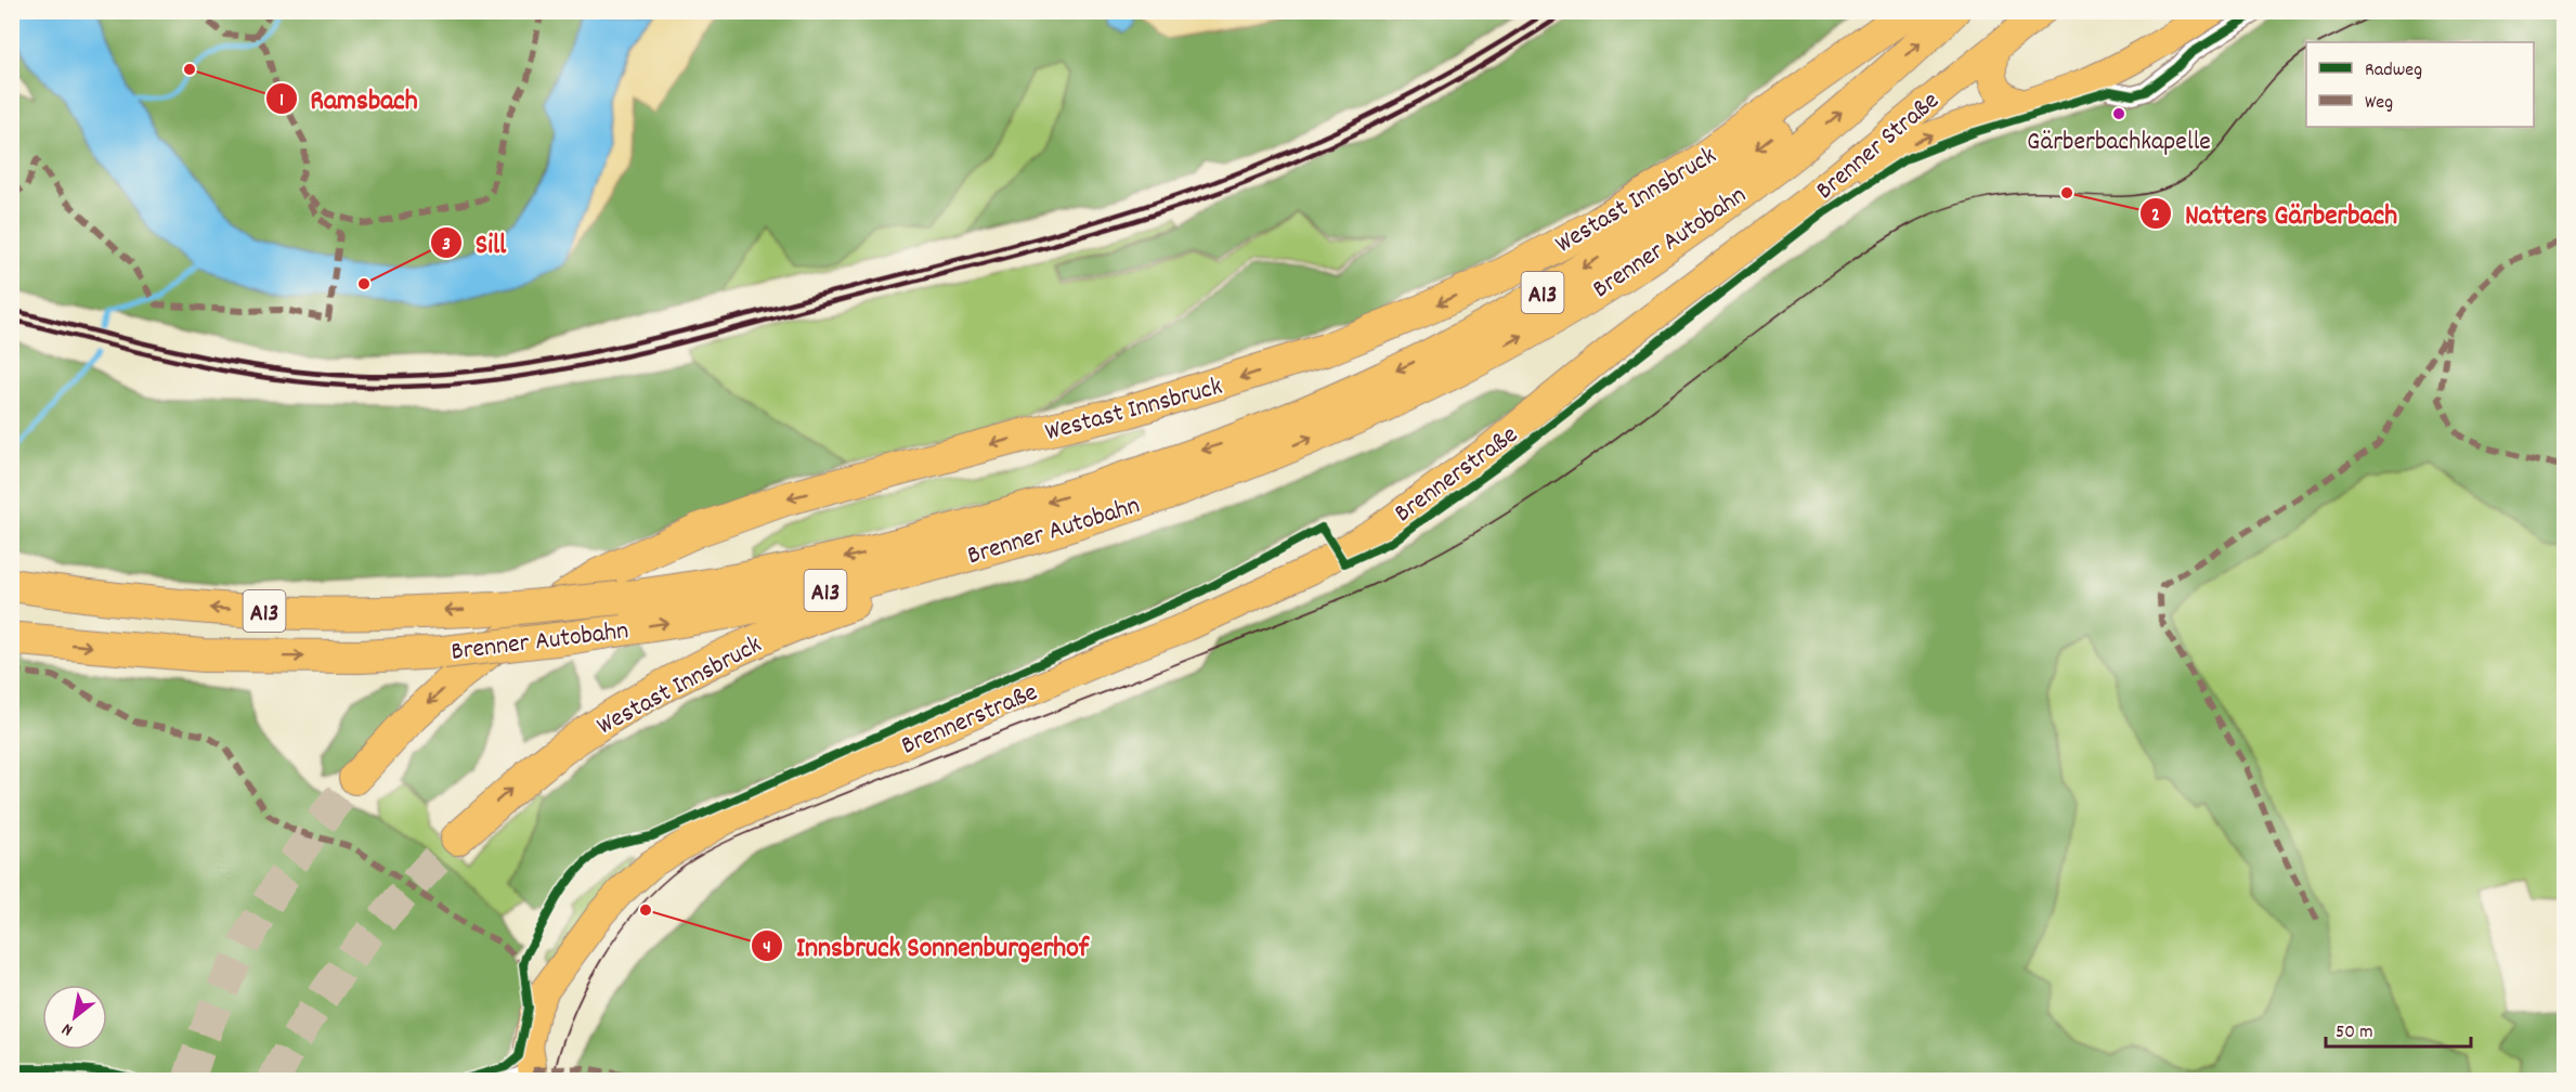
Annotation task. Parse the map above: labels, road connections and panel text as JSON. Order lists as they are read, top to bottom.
{
  "streets": {
    "highway": ["Westast Innsbruck", "Brenner Autobahn", "A13"],
    "main road": ["Brenner Straße", "Brennerstraße"]
  },
  "crossings": [
    ["Brenner Straße", "Brennerstraße"],
    ["Westast Innsbruck", "Brenner Autobahn"]
  ],
  "places": [
    "Ramsbach",
    "Gärberbachkapelle",
    "Natters Gärberbach",
    "Sill",
    "Innsbruck Sonnenburgerhof"
  ],
  "legend": ["Radweg", "Weg"],
  "scale_bar": "50 m",
  "north": "bottom left"
}
